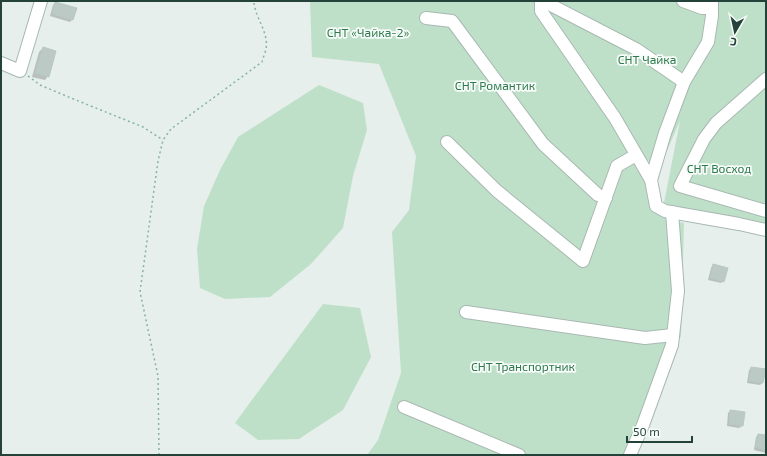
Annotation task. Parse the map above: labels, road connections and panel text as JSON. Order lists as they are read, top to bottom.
{
  "parks": [
    "СНТ «Чайка-2»",
    "СНТ Чайка",
    "СНТ Романтик",
    "СНТ Восход",
    "СНТ Транспортник"
  ],
  "scale_bar": "50 m",
  "north": "bottom"
}
